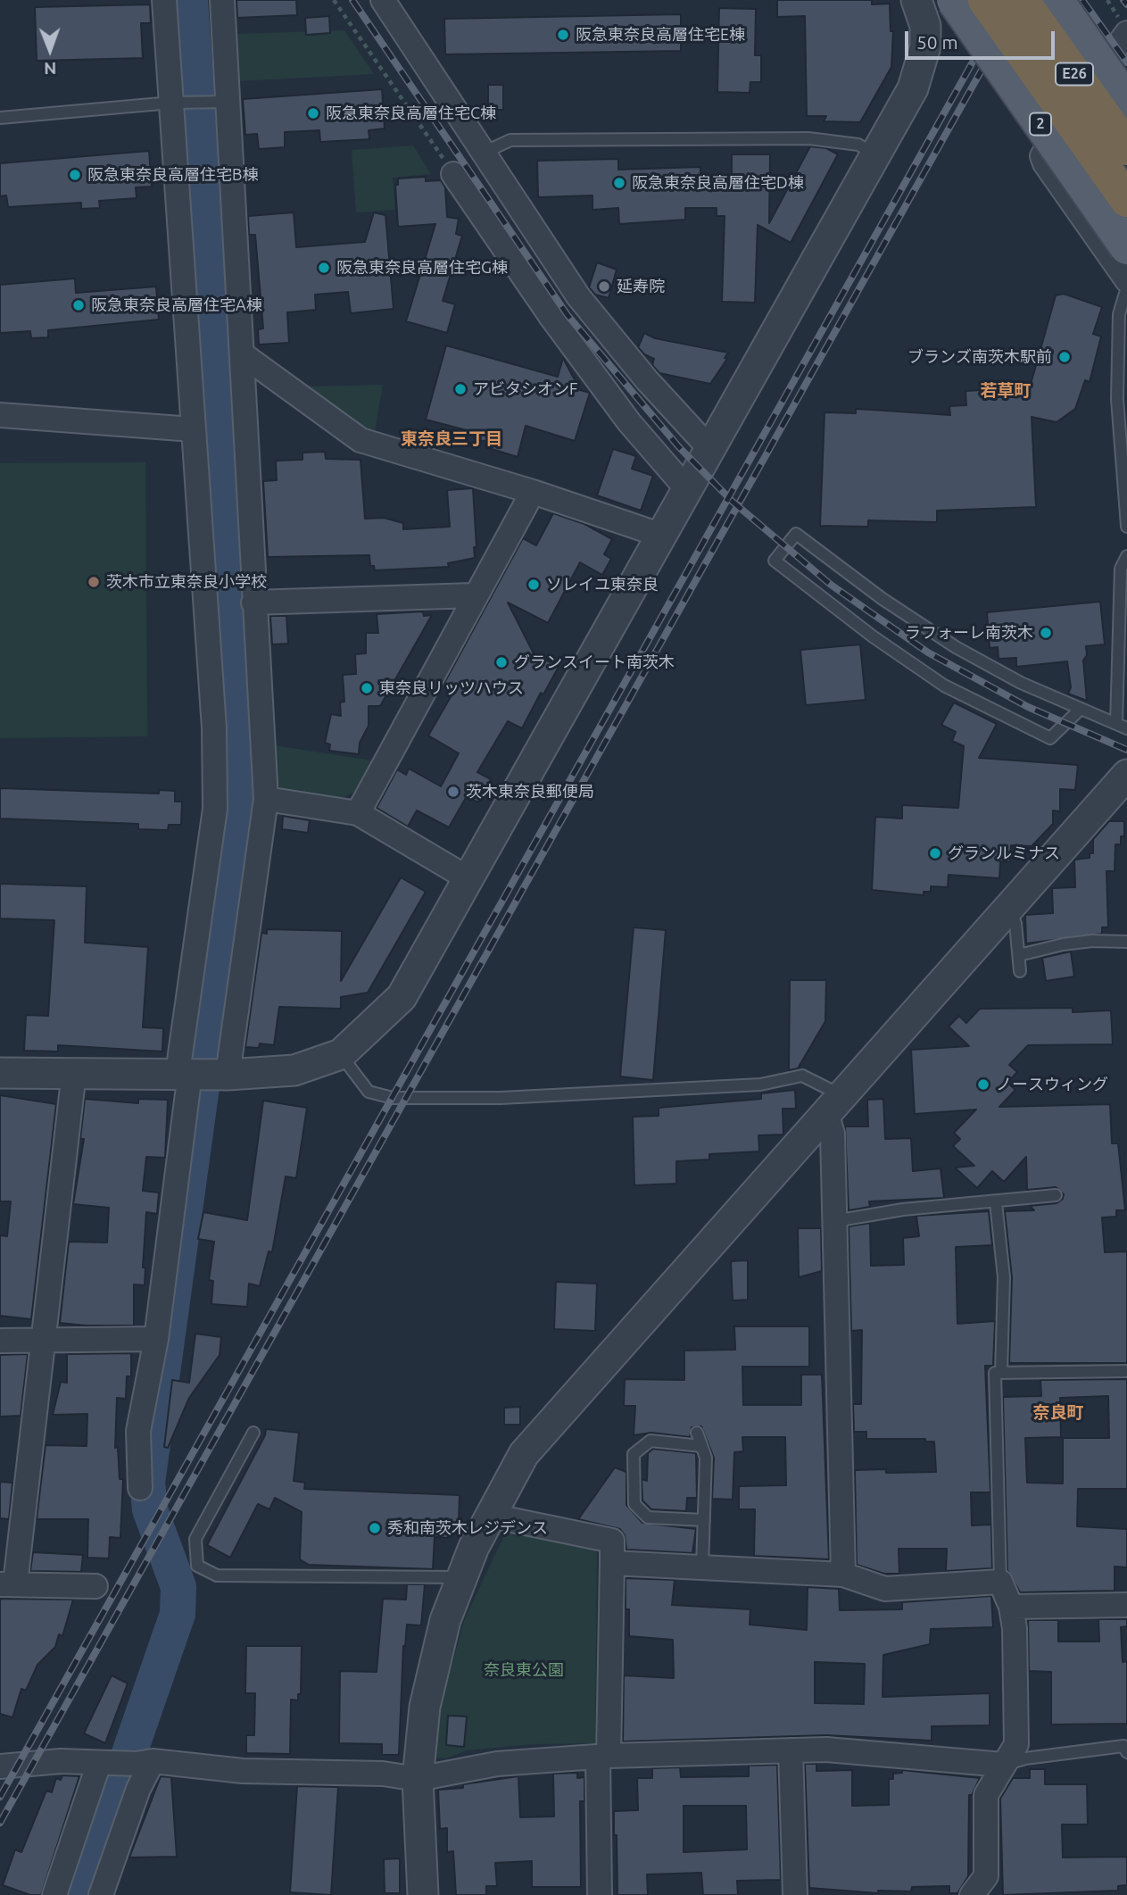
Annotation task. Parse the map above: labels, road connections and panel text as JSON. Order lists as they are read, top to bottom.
{
  "streets": {
    "highway": ["E26"],
    "main road": ["2"]
  },
  "districts": ["若草町", "東奈良三丁目", "奈良町"],
  "parks": ["奈良東公園"],
  "places": [
    "阪急東奈良高層住宅E棟",
    "阪急東奈良高層住宅C棟",
    "阪急東奈良高層住宅B棟",
    "阪急東奈良高層住宅D棟",
    "阪急東奈良高層住宅G棟",
    "延寿院",
    "阪急東奈良高層住宅A棟",
    "ブランズ南茨木駅前",
    "アビタシオンF",
    "茨木市立東奈良小学校",
    "ソレイユ東奈良",
    "ラフォーレ南茨木",
    "グランスイート南茨木",
    "東奈良リッツハウス",
    "茨木東奈良郵便局",
    "グランルミナス",
    "ノースウィング",
    "秀和南茨木レジデンス"
  ],
  "scale_bar": "50 m",
  "north": "bottom"
}
